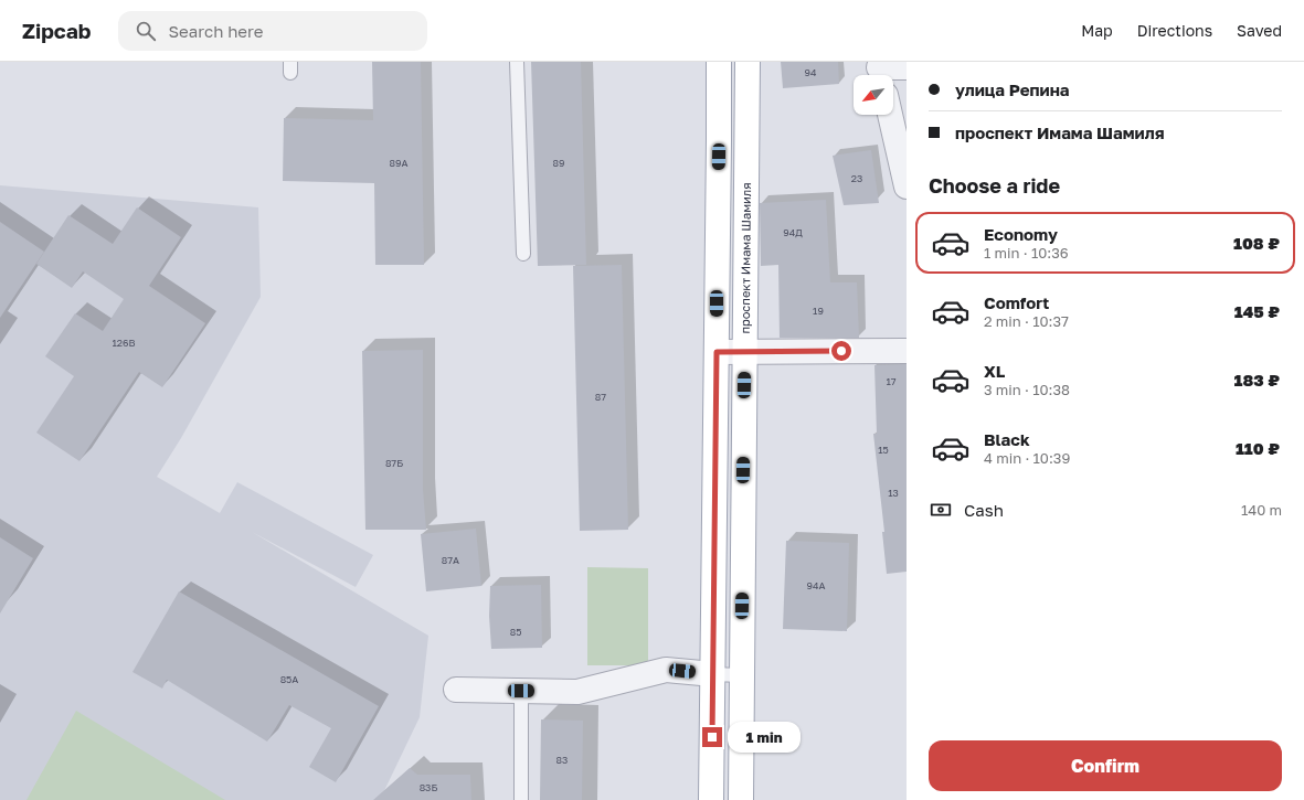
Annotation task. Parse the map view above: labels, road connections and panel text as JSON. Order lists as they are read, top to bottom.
{
  "streets": {
    "main road": ["проспект Имама Шамиля"]
  },
  "house_numbers": [
    "94",
    "89А",
    "89",
    "23",
    "94Д",
    "19",
    "126В",
    "17",
    "87",
    "15",
    "87Б",
    "13",
    "87А",
    "94А",
    "85",
    "85А",
    "83",
    "83Б"
  ],
  "north": "bottom left",
  "page": {
    "header": "Zipcab",
    "search": "Search here",
    "nav": ["Map", "Directions", "Saved"],
    "banner": ["улица Репина", "проспект Имама Шамиля"],
    "heading": "Choose a ride",
    "list": [
      {
        "name": "Economy",
        "note": "1 min · 10:36",
        "value": "108 ₽"
      },
      {
        "name": "Comfort",
        "note": "2 min · 10:37",
        "value": "145 ₽"
      },
      {
        "name": "XL",
        "note": "3 min · 10:38",
        "value": "183 ₽"
      },
      {
        "name": "Black",
        "note": "4 min · 10:39",
        "value": "110 ₽"
      }
    ],
    "pay": ["Cash", "140 m"],
    "bubble": "1 min",
    "buttons": "Confirm"
  }
}
